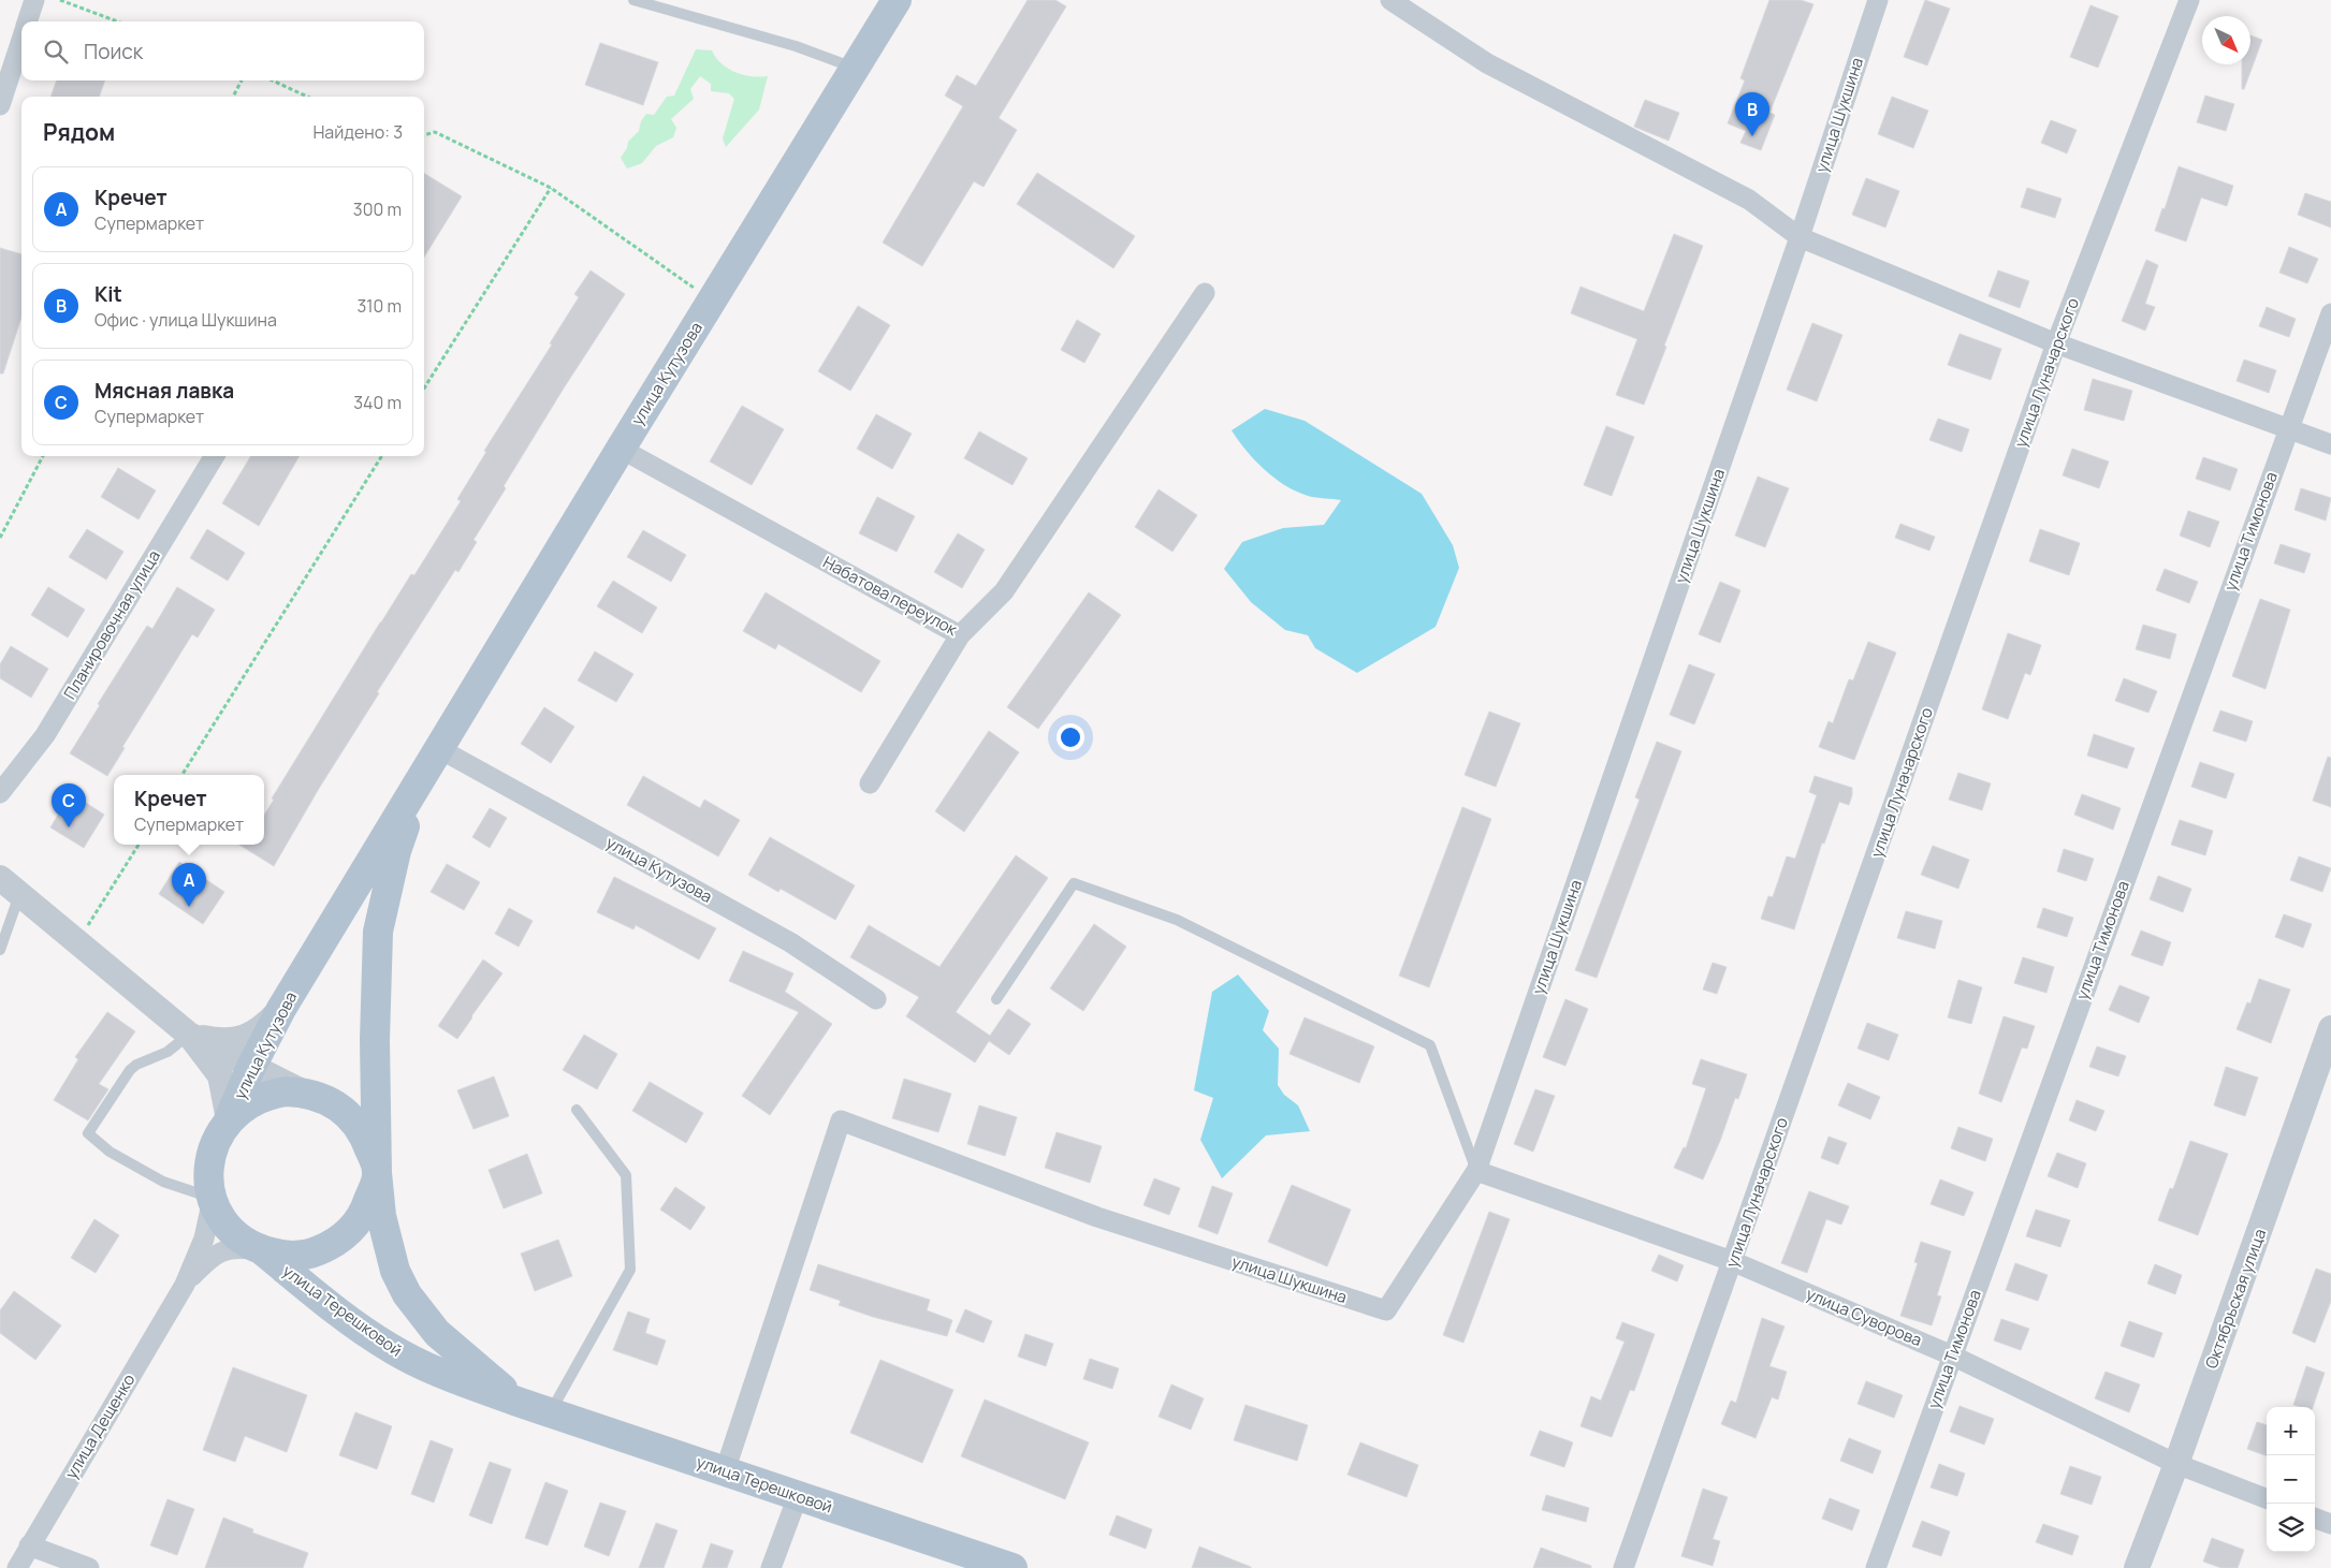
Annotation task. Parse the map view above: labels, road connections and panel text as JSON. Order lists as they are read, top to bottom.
{
  "streets": {
    "main road": ["улица Кутузова", "улица Терешковой"],
    "street": [
      "улица Шукшина",
      "улица Луначарского",
      "улица Тимонова",
      "Набатова переулок",
      "Планировочная улица",
      "Октябрьская улица",
      "улица Суворова",
      "улица Дещенко"
    ]
  },
  "crossings": [
    ["улица Шукшина", "улица Терешковой"],
    ["улица Шукшина", "улица Суворова"],
    ["улица Луначарского", "улица Суворова"],
    ["улица Кутузова", "Набатова переулок"],
    ["улица Кутузова", "улица Терешковой"],
    ["улица Кутузова", "улица Дещенко"],
    ["улица Тимонова", "улица Суворова"],
    ["Октябрьская улица", "улица Суворова"],
    ["улица Терешковой", "улица Дещенко"]
  ],
  "north": "bottom right",
  "page": {
    "search": "Поиск",
    "pins": ["B", "C", "A"],
    "heading": ["Рядом", "Найдено: 3"],
    "list": [
      {
        "mark": "A",
        "name": "Кречет",
        "note": "Супермаркет",
        "value": "300 m"
      },
      {
        "mark": "B",
        "name": "Kit",
        "note": "Офис · улица Шукшина",
        "value": "310 m"
      },
      {
        "mark": "C",
        "name": "Мясная лавка",
        "note": "Супермаркет",
        "value": "340 m"
      }
    ],
    "popup": ["Кречет", "Супермаркет"],
    "map_buttons": ["+", "−"]
  }
}
